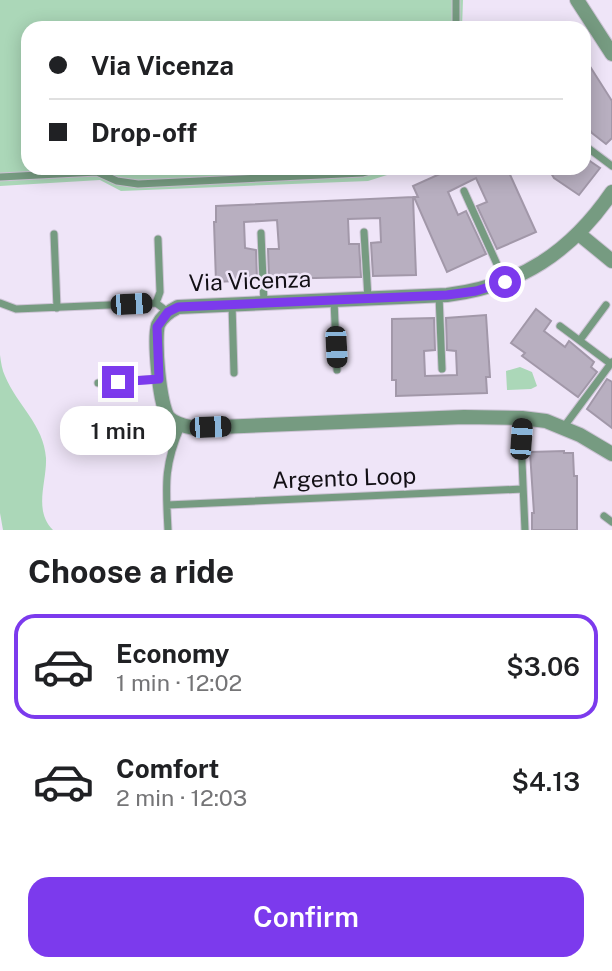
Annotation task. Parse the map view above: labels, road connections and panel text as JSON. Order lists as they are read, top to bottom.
{
  "streets": {
    "street": ["Via Vicenza"],
    "lane": ["Argento Loop"]
  },
  "page": {
    "banner": ["Via Vicenza", "Drop-off"],
    "bubble": "1 min",
    "heading": "Choose a ride",
    "list": [
      {
        "name": "Economy",
        "note": "1 min · 12:02",
        "value": "$3.06"
      },
      {
        "name": "Comfort",
        "note": "2 min · 12:03",
        "value": "$4.13"
      }
    ],
    "buttons": "Confirm"
  }
}
